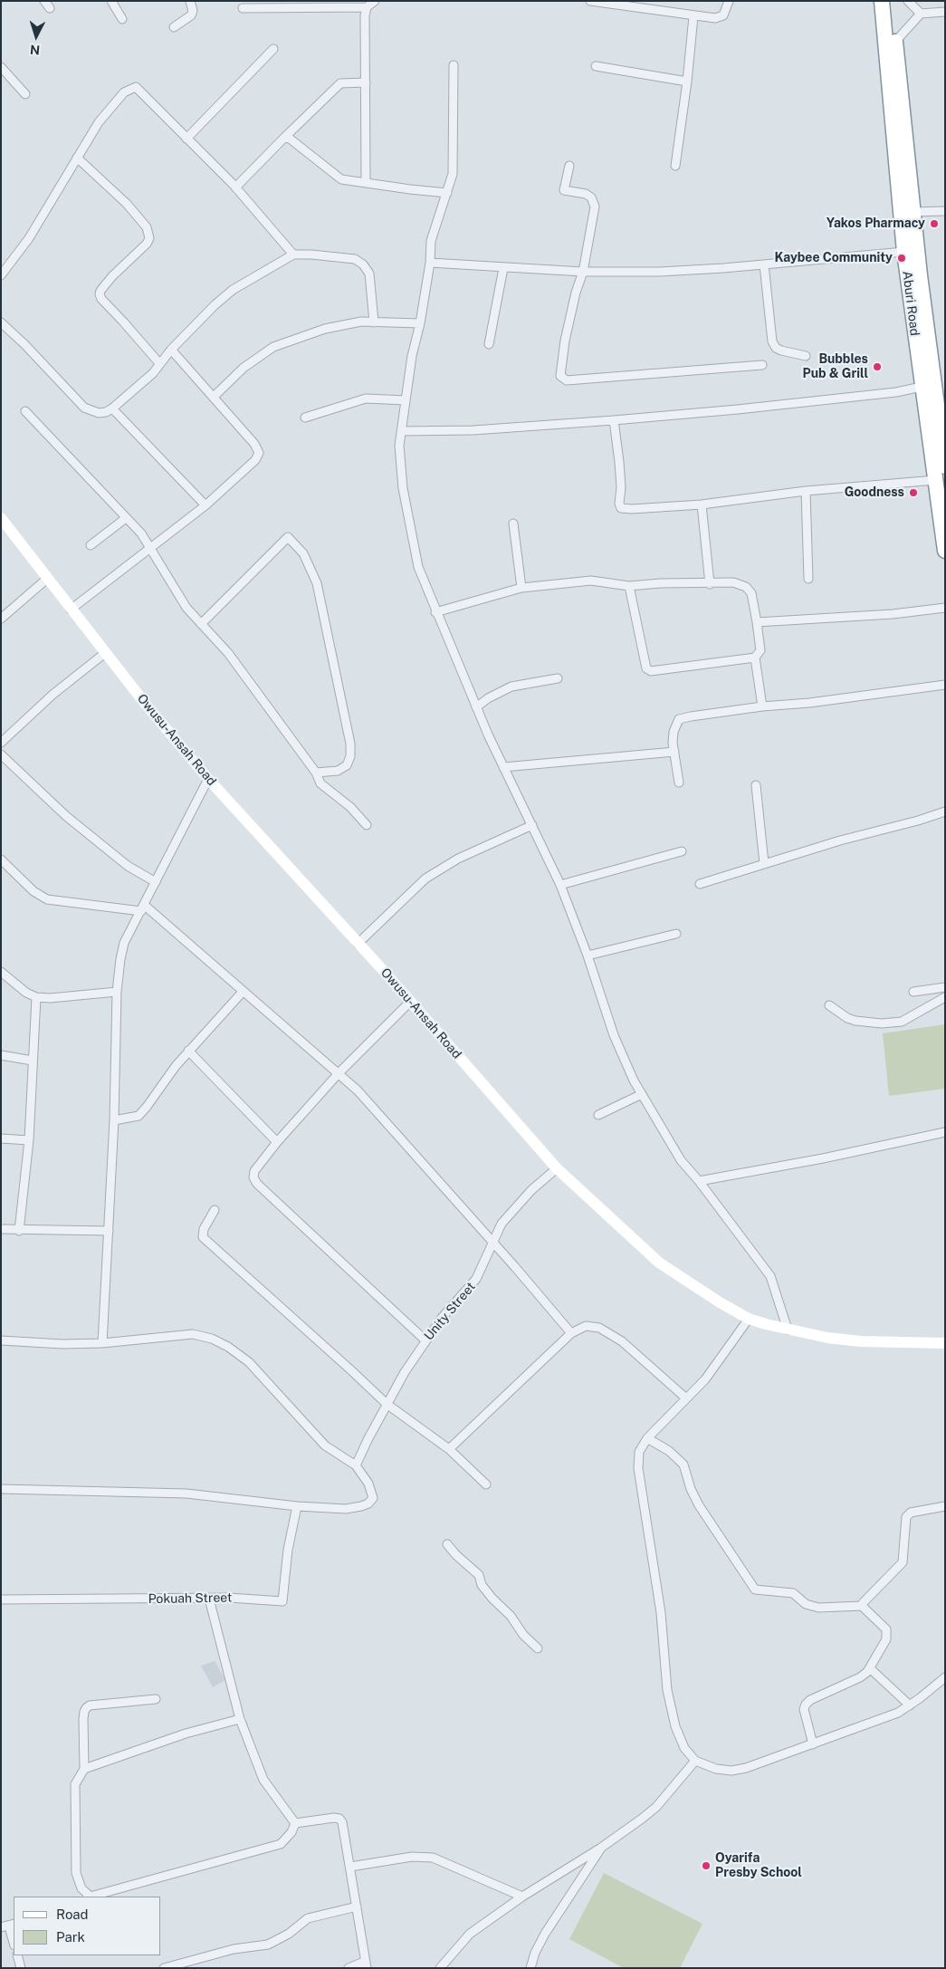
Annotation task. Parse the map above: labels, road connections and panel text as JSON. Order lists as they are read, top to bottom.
{
  "streets": {
    "highway": ["Aburi Road"],
    "street": ["Owusu-Ansah Road", "Unity Street", "Pokuah Street"]
  },
  "crossings": [
    ["Owusu-Ansah Road", "Unity Street"]
  ],
  "places": [
    "Yakos Pharmacy",
    "Kaybee Community",
    "Bubbles Pub & Grill",
    "Goodness",
    "Oyarifa Presby School"
  ],
  "legend": ["Road", "Park"],
  "north": "bottom"
}
